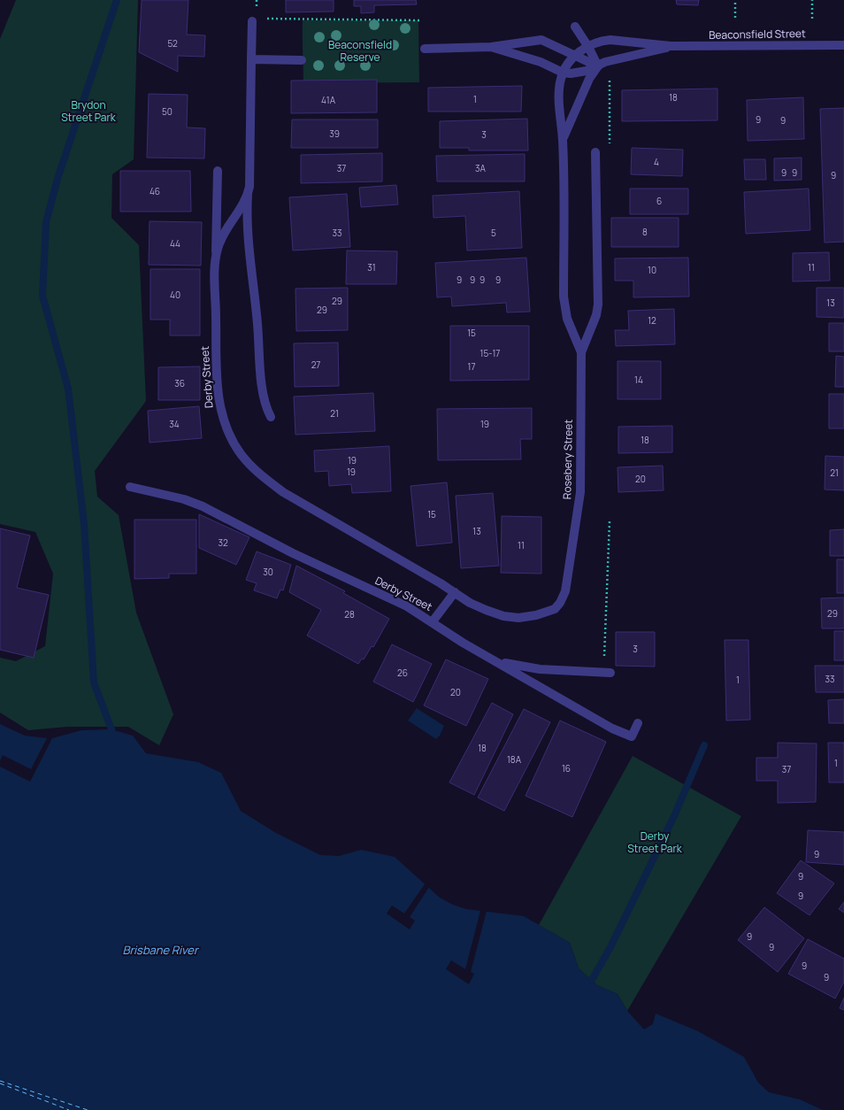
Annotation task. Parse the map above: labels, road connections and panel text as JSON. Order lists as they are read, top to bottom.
{
  "streets": {
    "street": ["Beaconsfield Street", "Derby Street", "Rosebery Street"]
  },
  "crossings": [
    ["Beaconsfield Street", "Rosebery Street"],
    ["Derby Street", "Rosebery Street"]
  ],
  "water": ["Brisbane River"],
  "parks": ["Beaconsfield Reserve", "Brydon Street Park", "Derby Street Park"],
  "house_numbers": [
    "52",
    "18",
    "1",
    "41A",
    "50",
    "9",
    "9",
    "39",
    "3",
    "4",
    "37",
    "3A",
    "9",
    "9",
    "9",
    "46",
    "6",
    "8",
    "33",
    "5",
    "44",
    "31",
    "11",
    "10",
    "9",
    "9",
    "9",
    "9",
    "40",
    "29",
    "13",
    "29",
    "12",
    "15",
    "15-17",
    "27",
    "17",
    "14",
    "36",
    "21",
    "34",
    "19",
    "18",
    "19",
    "19",
    "21",
    "20",
    "15",
    "13",
    "32",
    "11",
    "30",
    "29",
    "28",
    "3",
    "26",
    "33",
    "1",
    "20",
    "18",
    "18A",
    "1",
    "16",
    "37",
    "9",
    "9",
    "9",
    "9",
    "9",
    "9",
    "9"
  ]
}
